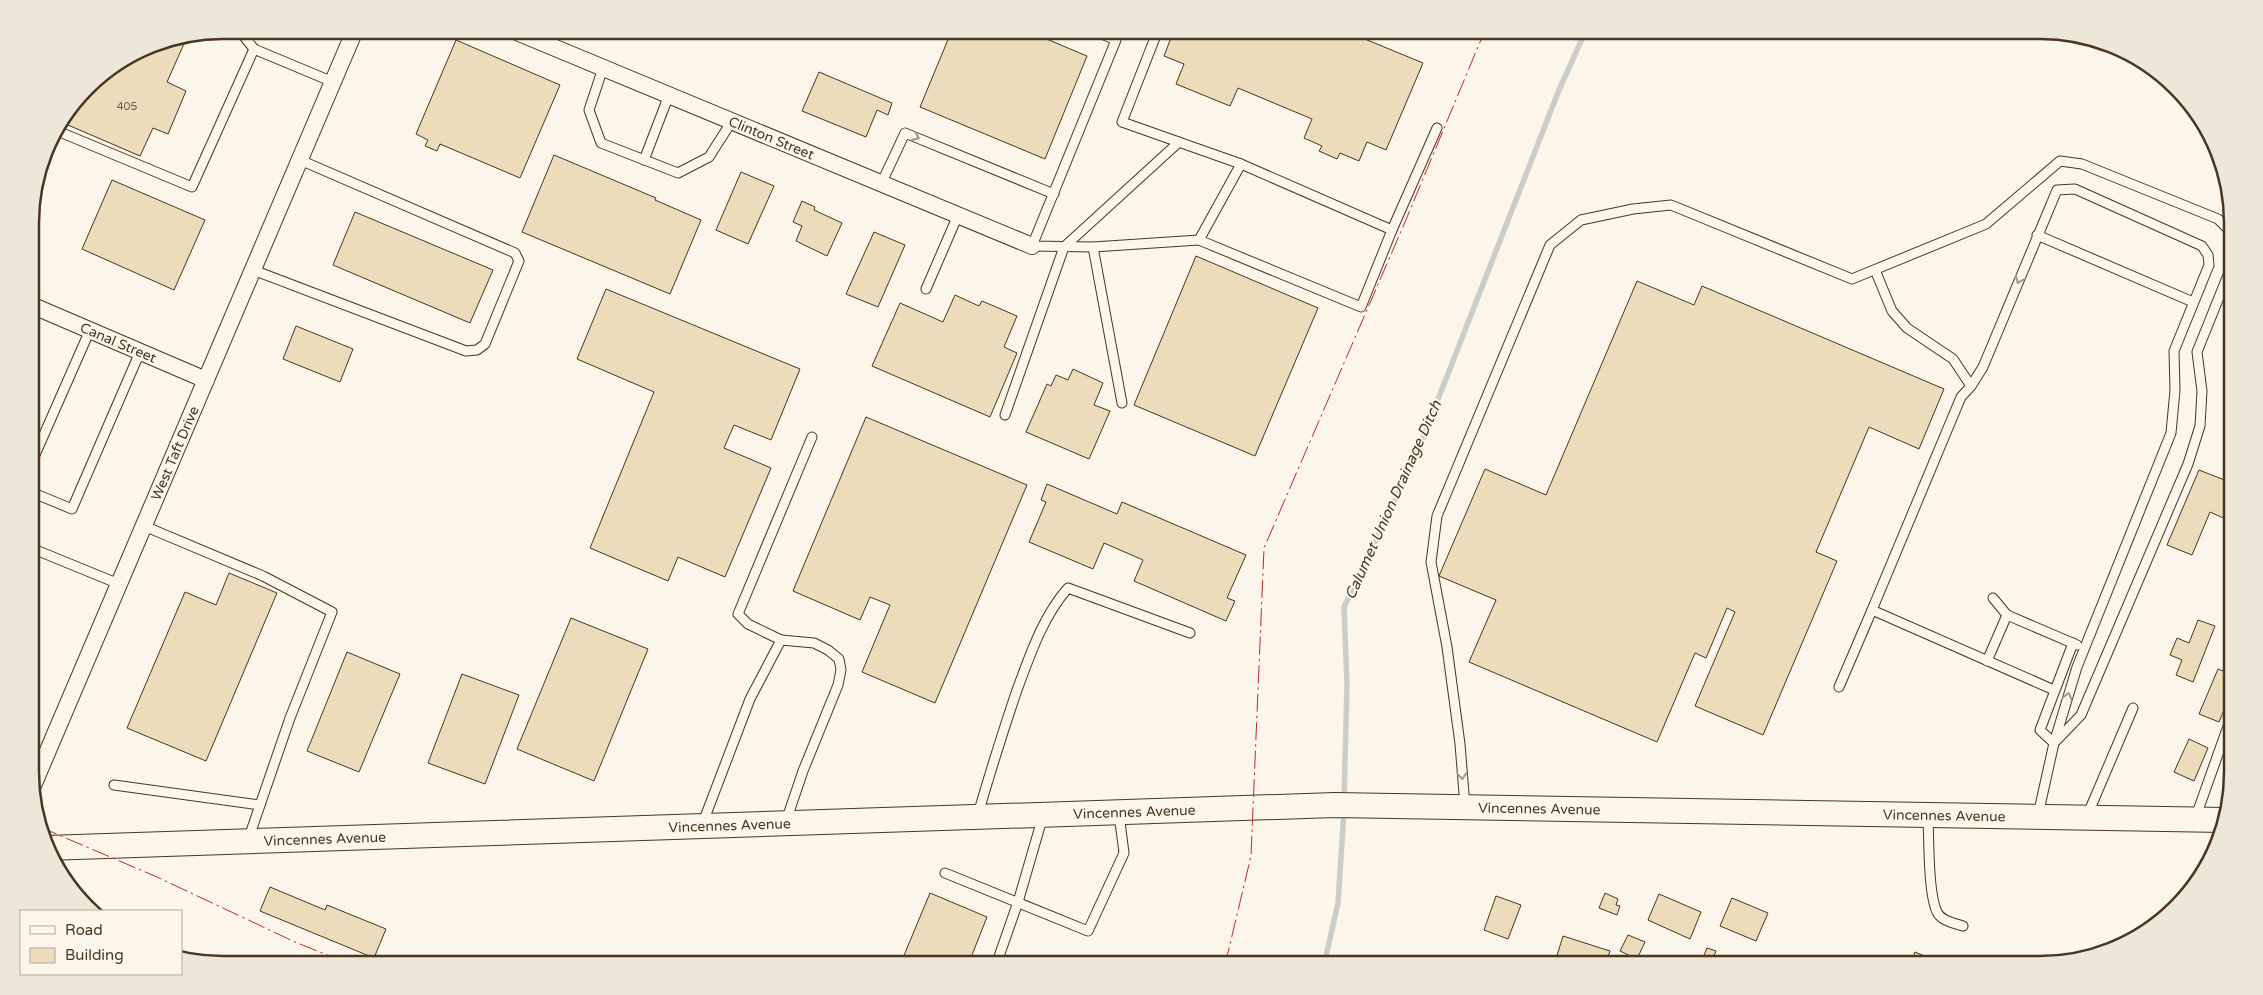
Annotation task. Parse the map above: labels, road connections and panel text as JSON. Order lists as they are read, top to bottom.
{
  "streets": {
    "street": [
      "Clinton Street",
      "Canal Street",
      "West Taft Drive",
      "Vincennes Avenue"
    ]
  },
  "crossings": [
    ["Canal Street", "West Taft Drive"]
  ],
  "water": ["Calumet Union Drainage Ditch"],
  "house_numbers": ["405"],
  "legend": ["Road", "Building"]
}
